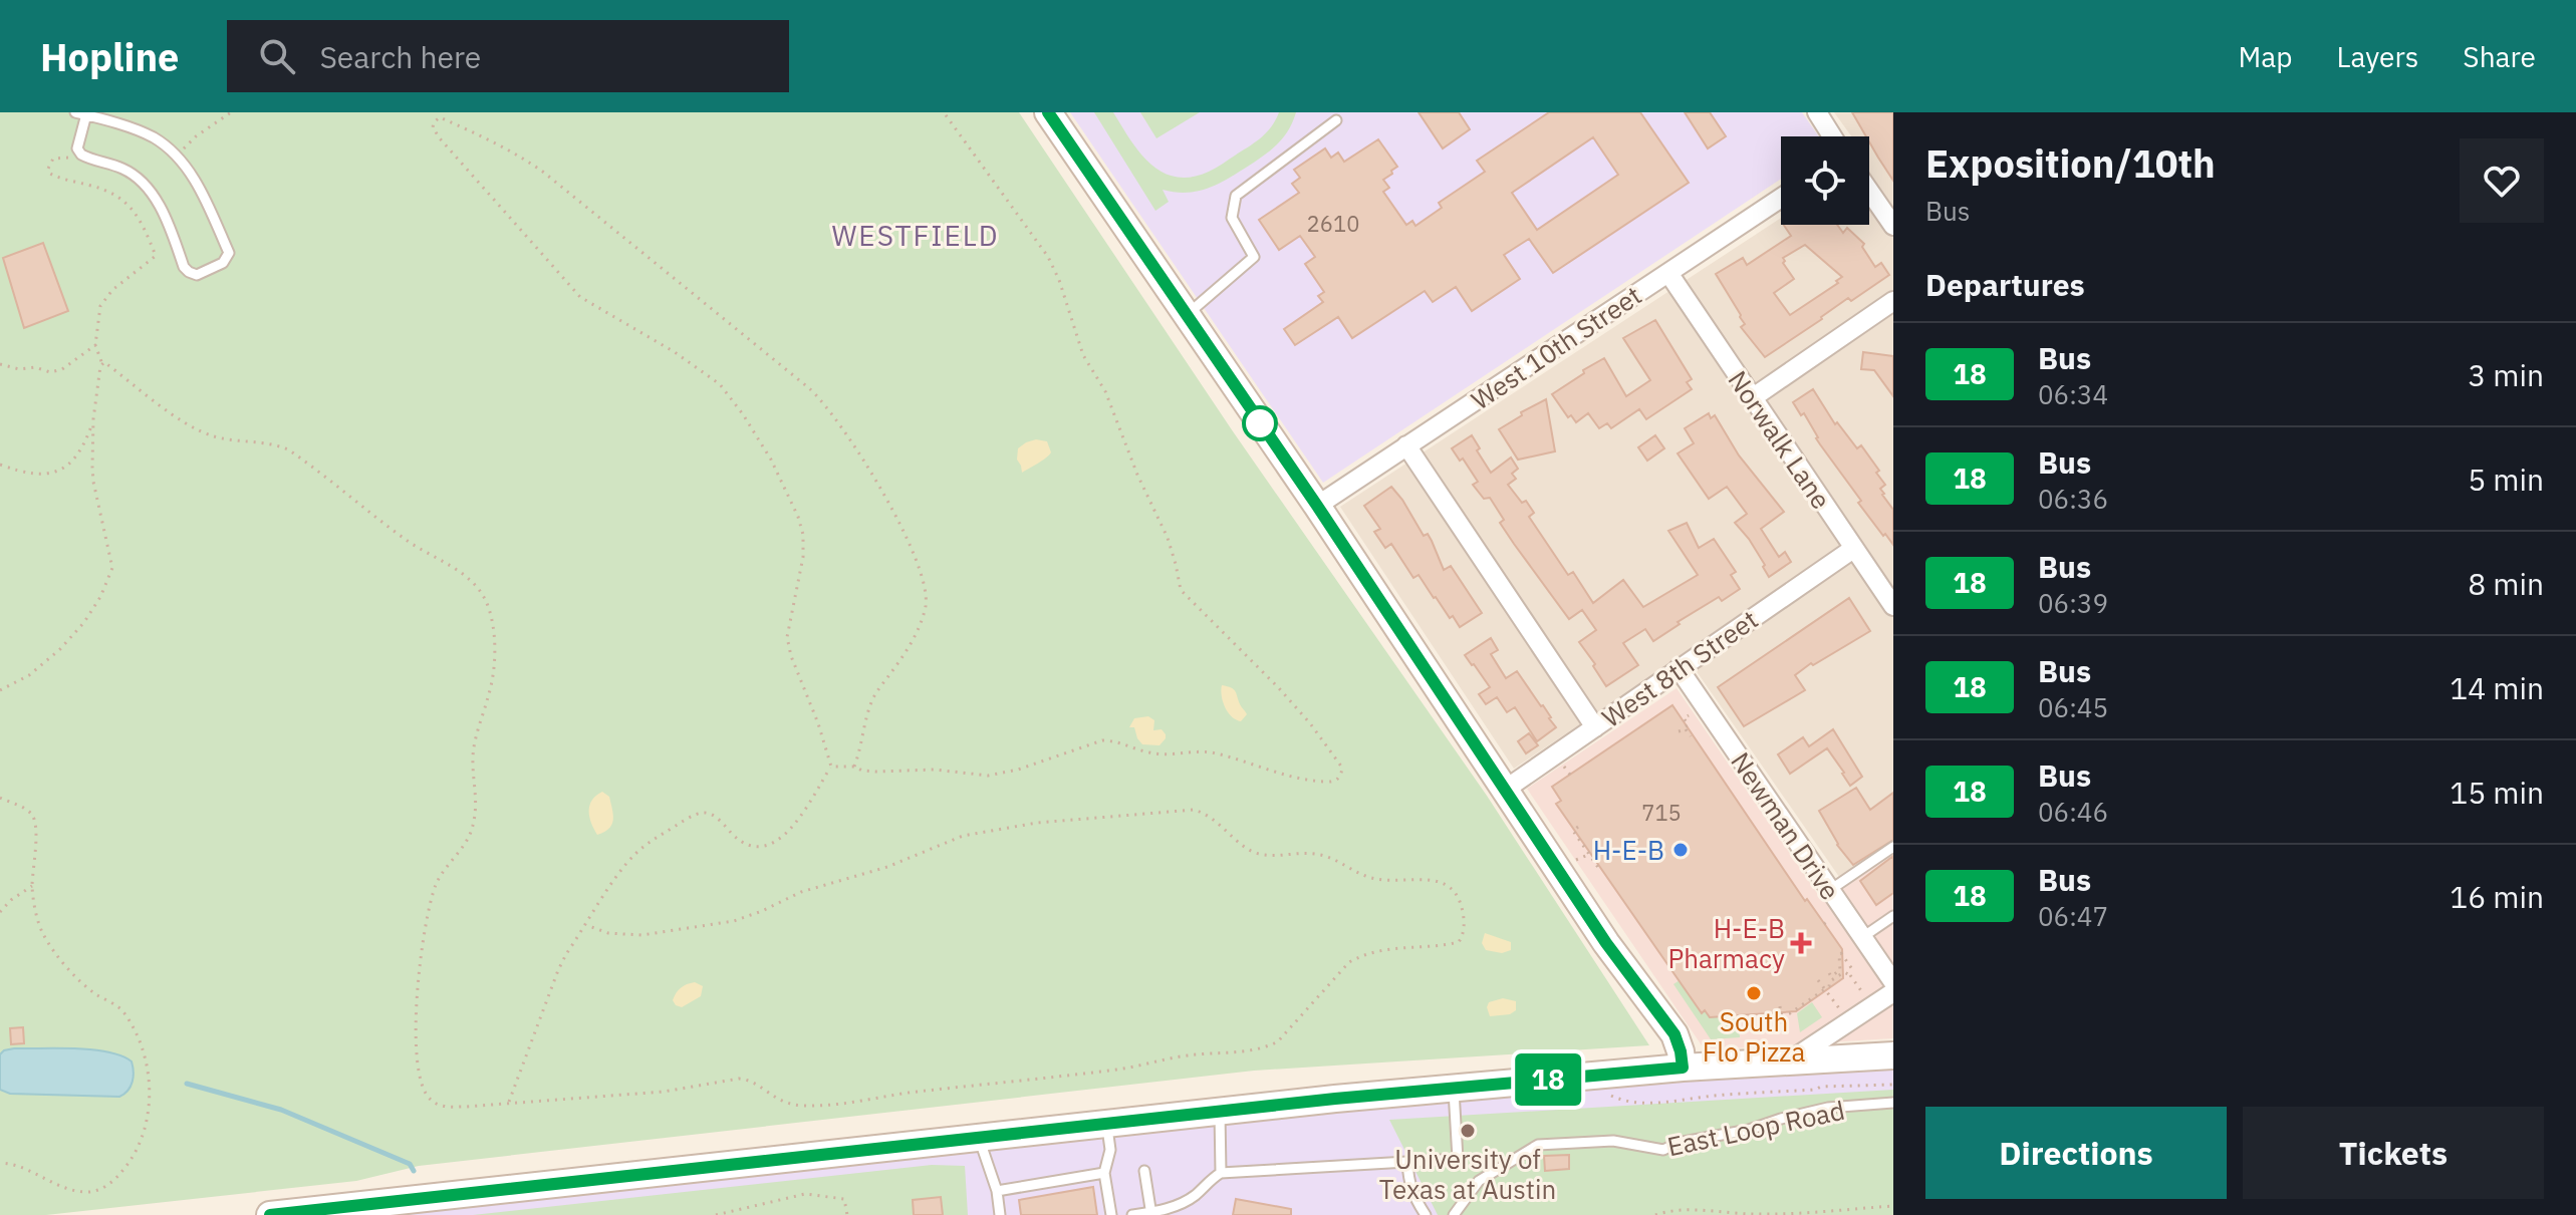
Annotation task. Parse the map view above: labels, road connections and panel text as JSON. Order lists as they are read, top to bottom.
{
  "streets": {
    "street": [
      "West 10th Street",
      "Norwalk Lane",
      "West 8th Street",
      "Newman Drive"
    ],
    "lane": ["East Loop Road"]
  },
  "crossings": [
    ["West 10th Street", "Norwalk Lane"],
    ["Norwalk Lane", "West 8th Street"],
    ["West 8th Street", "Newman Drive"]
  ],
  "districts": ["WESTFIELD"],
  "places": {
    "other": ["H-E-B", "South Flo Pizza", "University of Texas at Austin"],
    "health": ["H-E-B Pharmacy"]
  },
  "lines": ["bus line 18"],
  "house_numbers": ["2610", "715"],
  "page": {
    "header": "Hopline",
    "search": "Search here",
    "nav": ["Map", "Layers", "Share"],
    "on_map": "18",
    "heading": [
      ["Exposition/10th", "Bus"],
      "Departures"
    ],
    "list": [
      {
        "mark": "18",
        "name": "Bus",
        "note": "06:34",
        "value": "3 min"
      },
      {
        "mark": "18",
        "name": "Bus",
        "note": "06:36",
        "value": "5 min"
      },
      {
        "mark": "18",
        "name": "Bus",
        "note": "06:39",
        "value": "8 min"
      },
      {
        "mark": "18",
        "name": "Bus",
        "note": "06:45",
        "value": "14 min"
      },
      {
        "mark": "18",
        "name": "Bus",
        "note": "06:46",
        "value": "15 min"
      },
      {
        "mark": "18",
        "name": "Bus",
        "note": "06:47",
        "value": "16 min"
      }
    ],
    "buttons": ["Directions", "Tickets"]
  }
}
